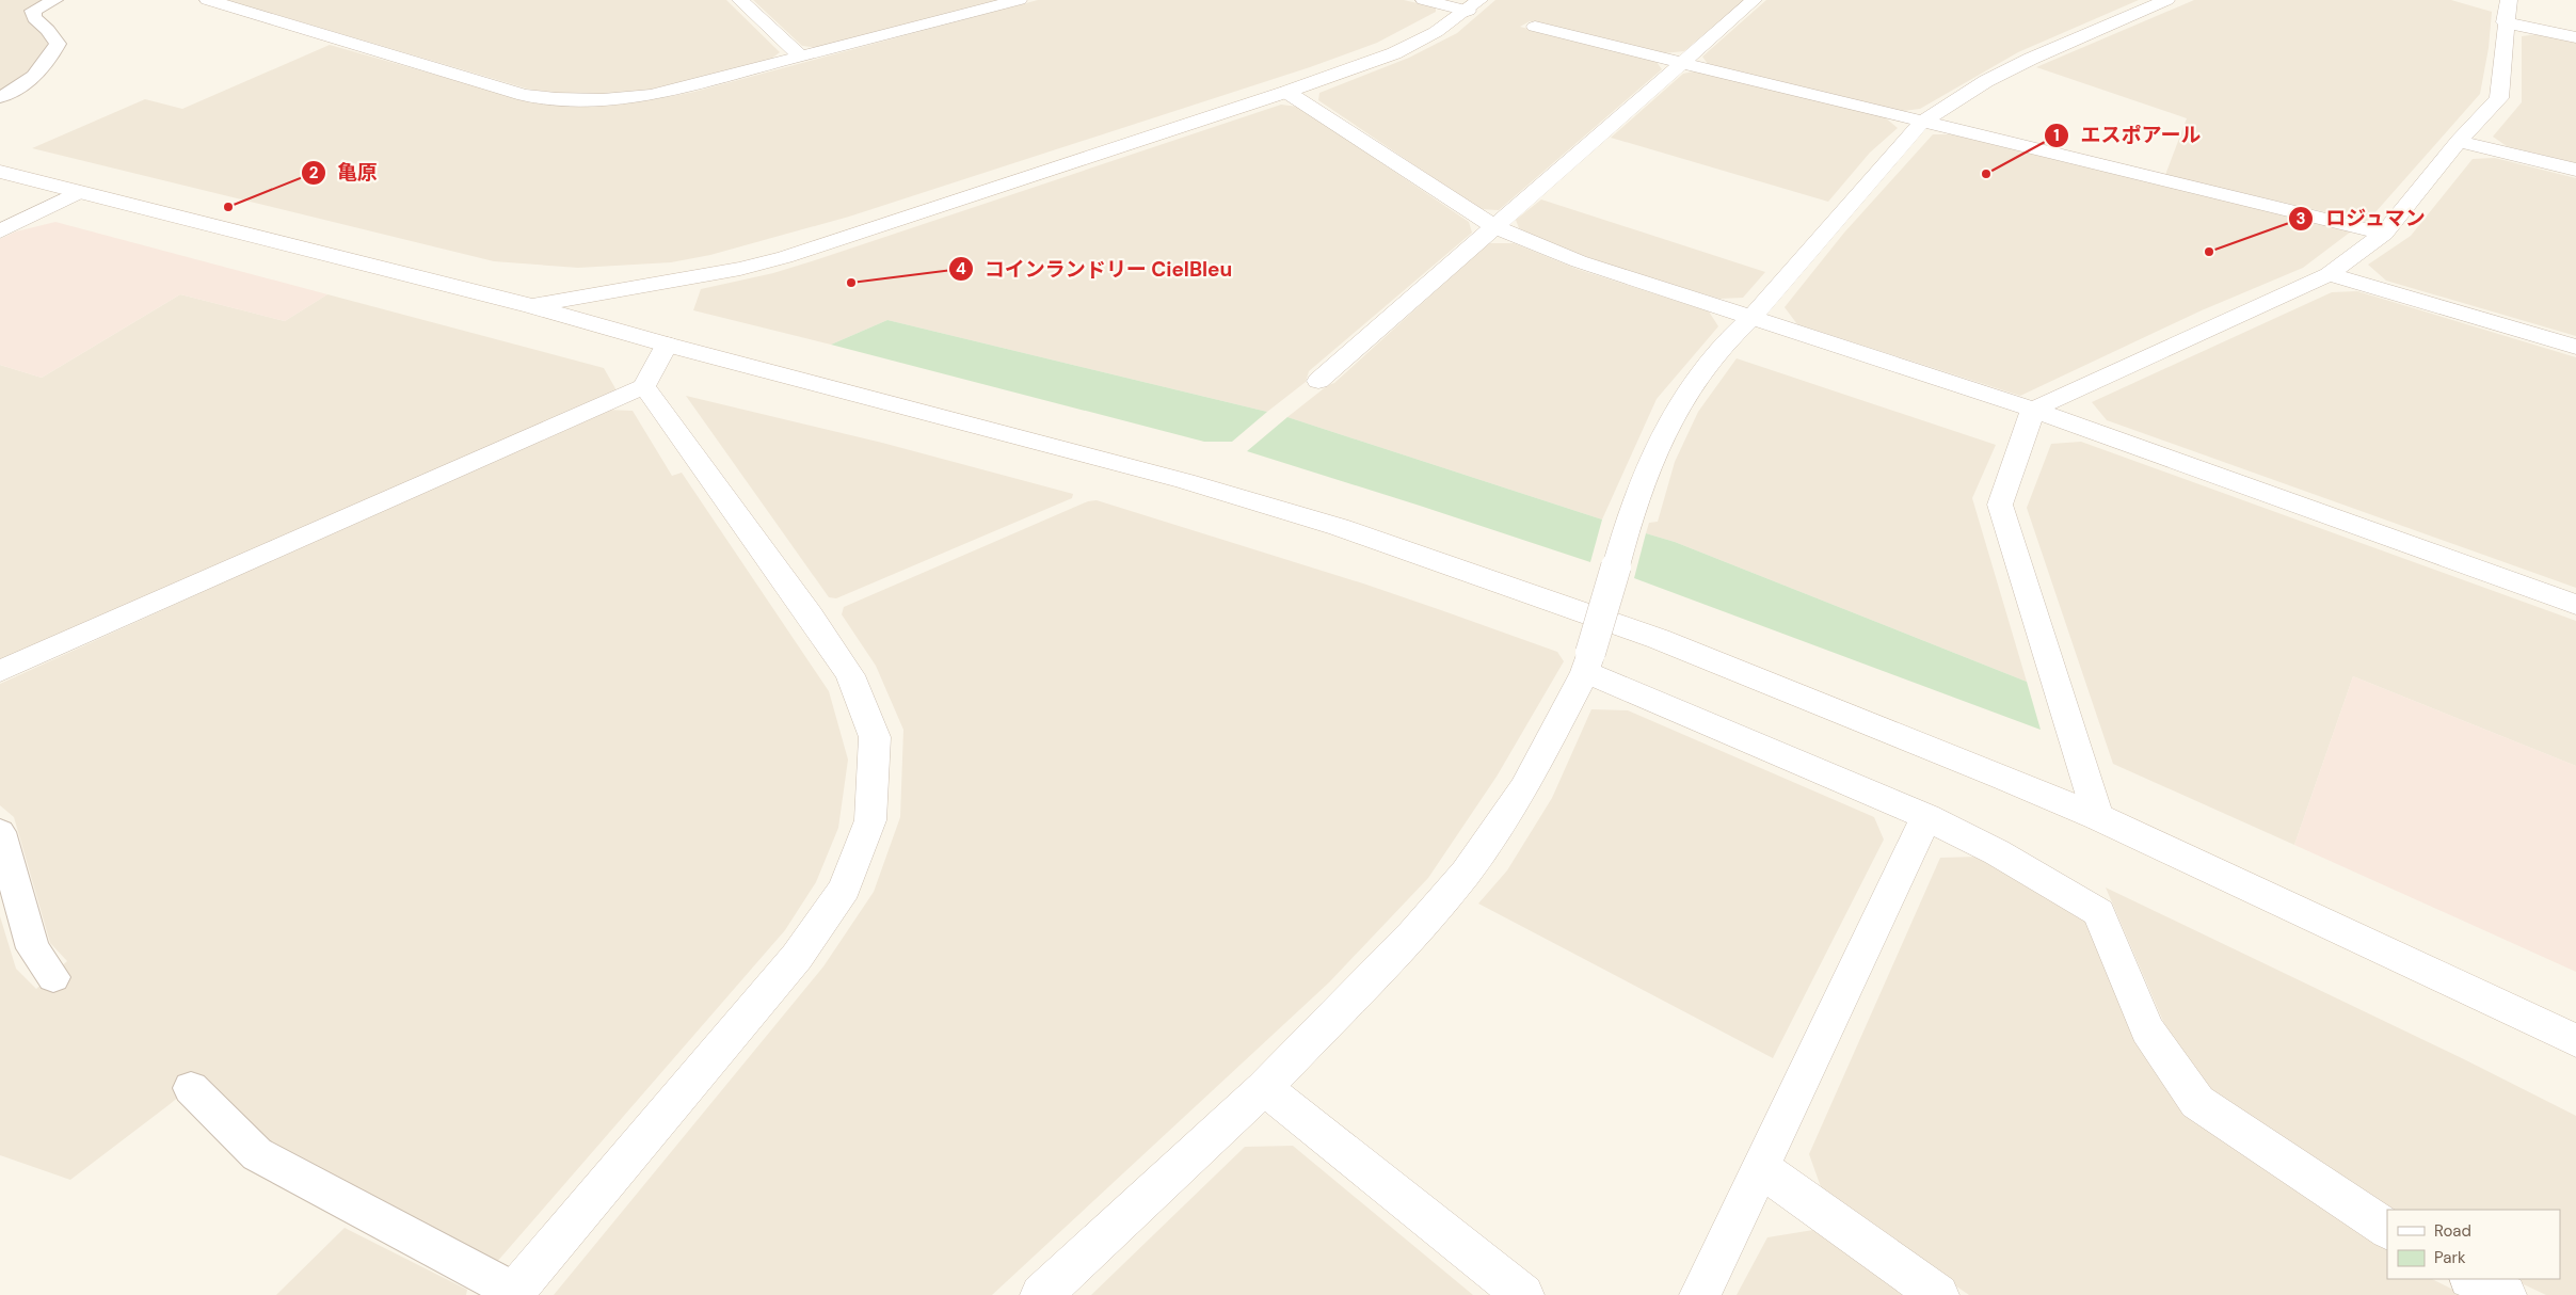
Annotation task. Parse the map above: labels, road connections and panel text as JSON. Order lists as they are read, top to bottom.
{
  "places": [
    "エスポアール",
    "亀原",
    "ロジュマン",
    "コインランドリー CielBleu"
  ],
  "legend": ["Road", "Park"]
}
